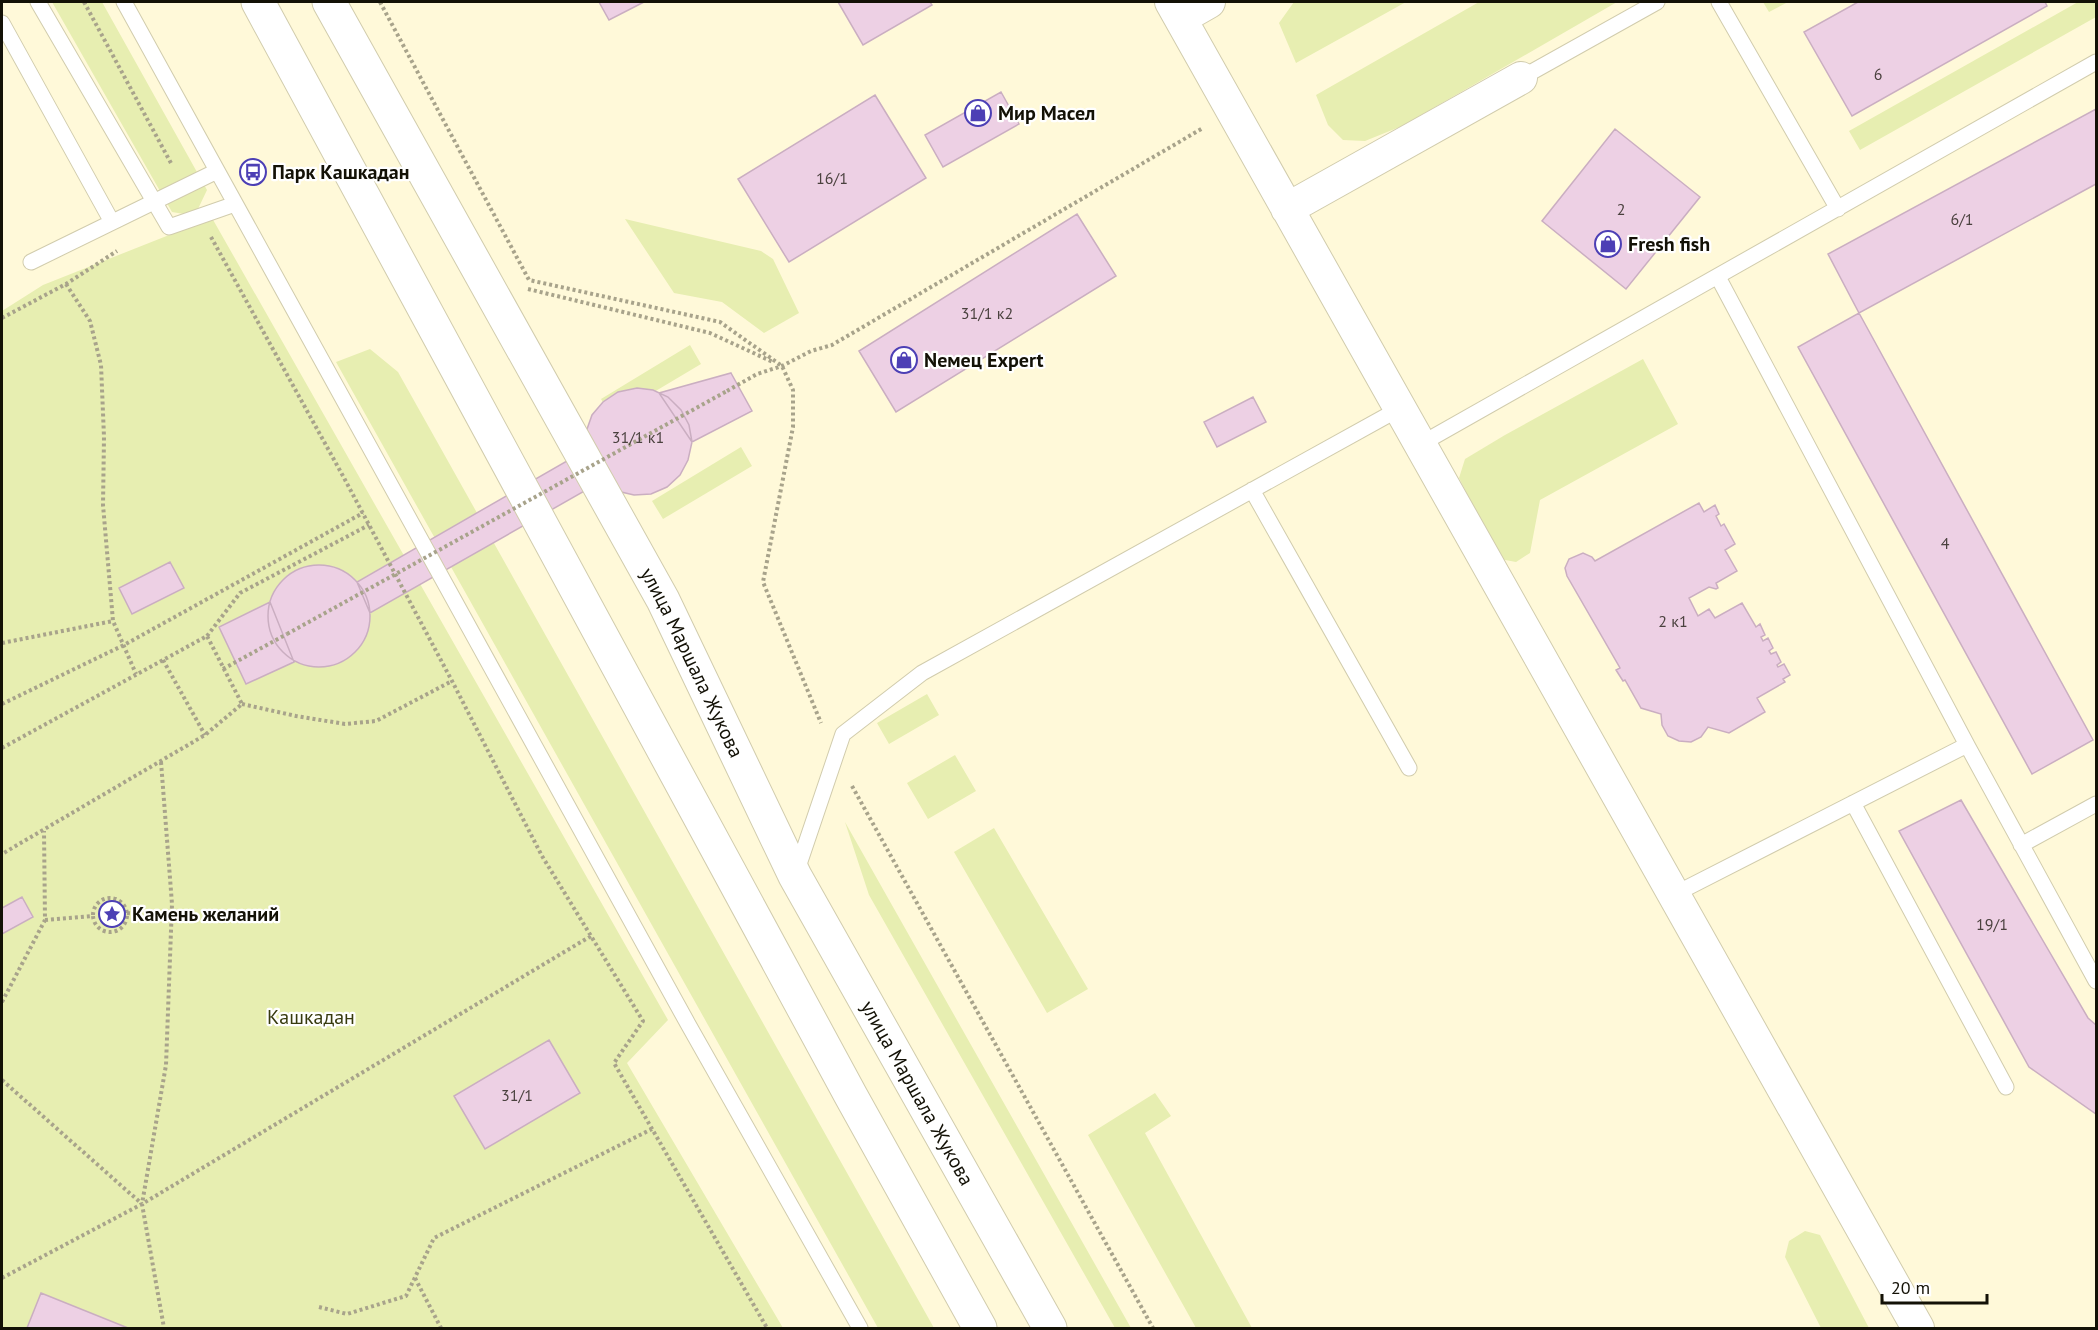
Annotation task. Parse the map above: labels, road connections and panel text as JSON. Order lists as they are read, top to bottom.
{
  "streets": {
    "main road": ["улица Маршала Жукова"]
  },
  "parks": ["Кашкадан"],
  "places": {
    "shop": ["Мир Масел", "Fresh fish", "Nемец Expert"],
    "bus stop": ["Парк Кашкадан"],
    "place": ["Камень желаний"]
  },
  "house_numbers": [
    "6",
    "16/1",
    "2",
    "6/1",
    "31/1 к2",
    "31/1 к1",
    "4",
    "2 к1",
    "19/1",
    "31/1"
  ],
  "scale_bar": "20 m"
}
